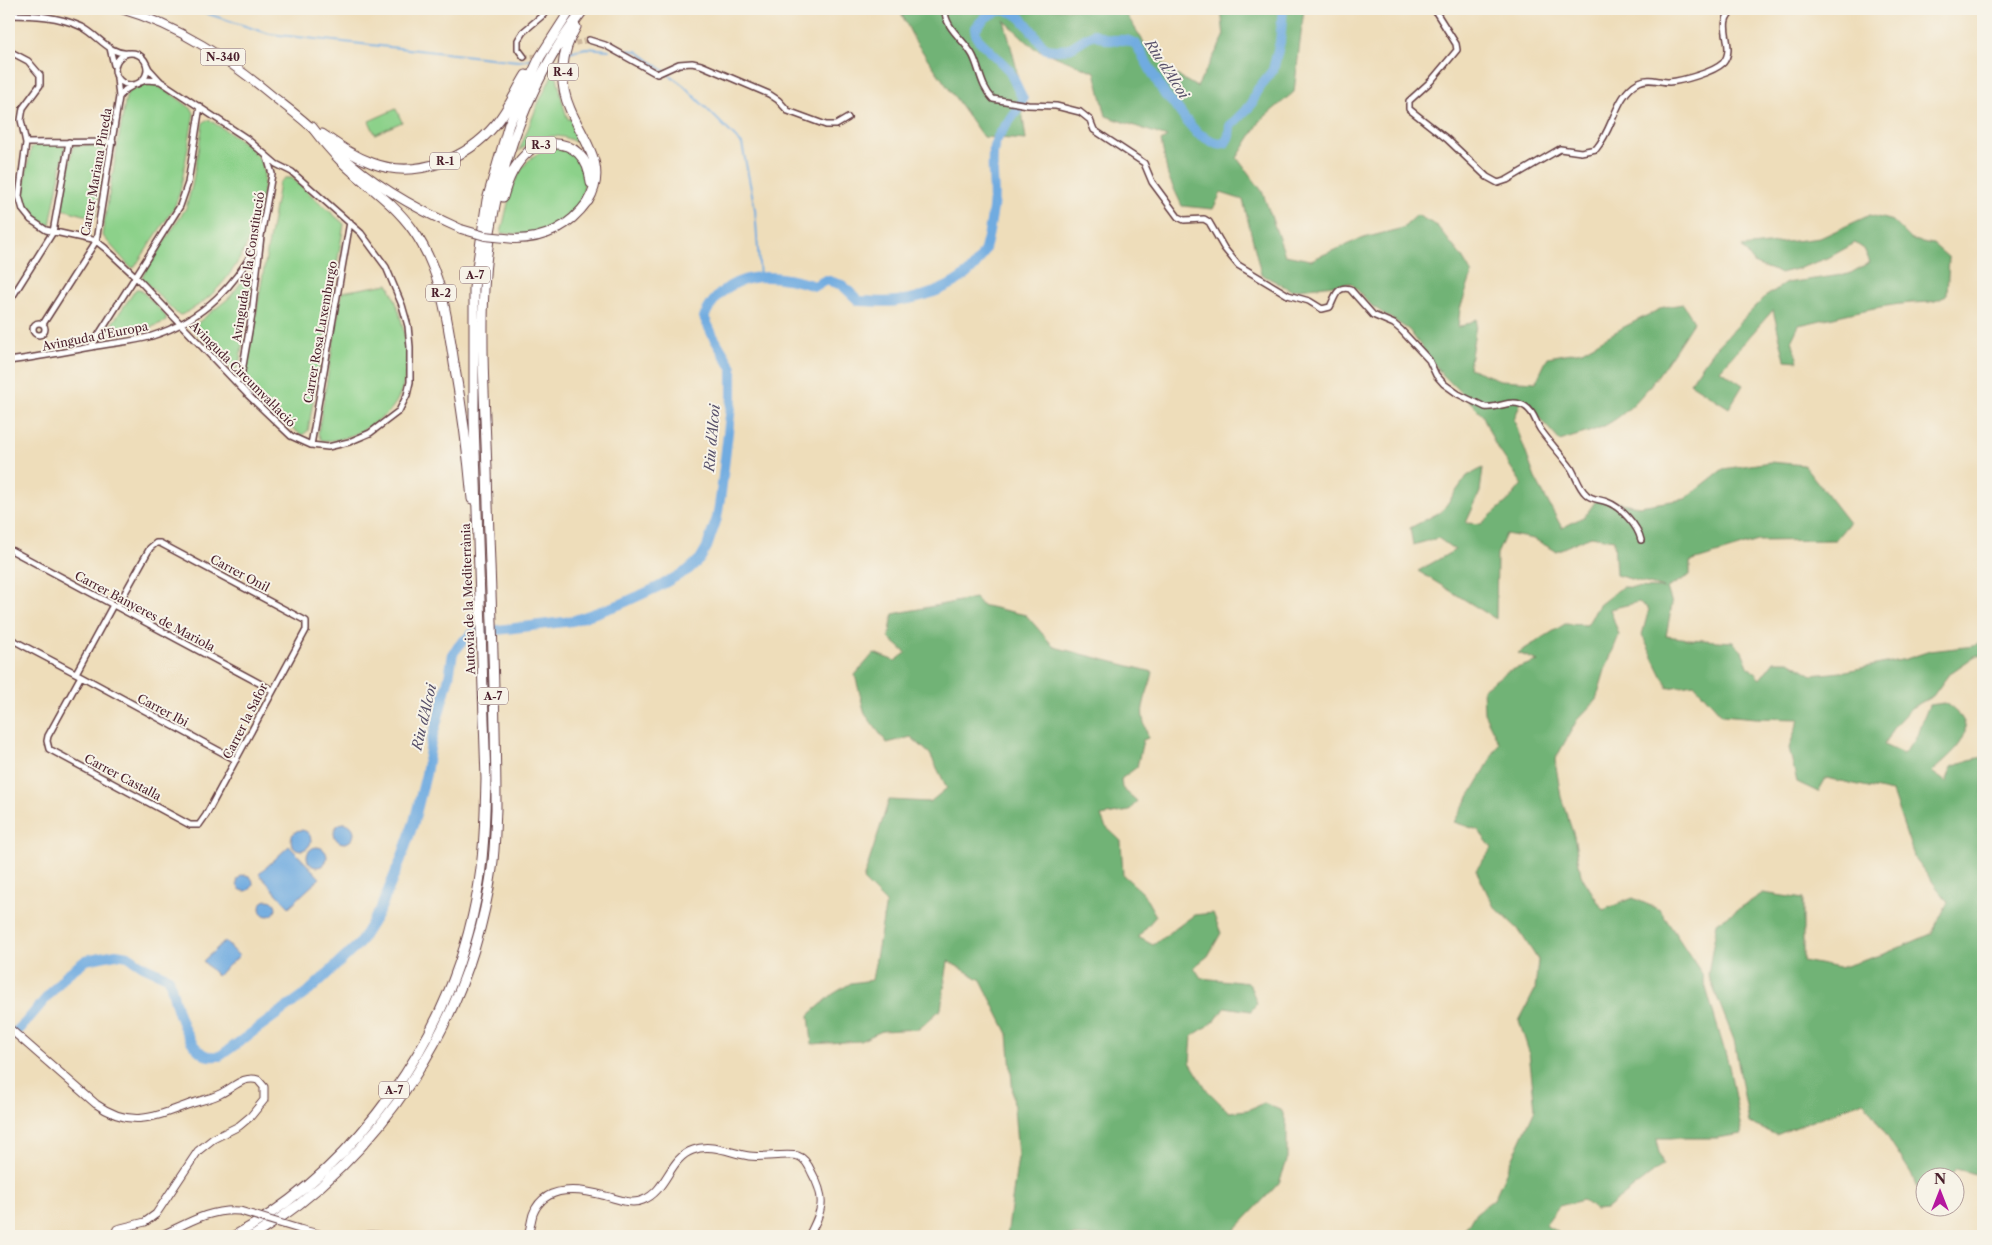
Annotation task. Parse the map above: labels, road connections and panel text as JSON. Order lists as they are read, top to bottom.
{
  "streets": {
    "highway": [
      "R-4",
      "R-3",
      "R-1",
      "A-7",
      "R-2",
      "Autovia de la Mediterrània"
    ],
    "main road": ["N-340"],
    "street": [
      "Carrer Mariana Pineda",
      "Avinguda de la Constitució",
      "Carrer Rosa Luxemburgo",
      "Avinguda d'Europa",
      "Avinguda Circumval·lació",
      "Carrer Onil",
      "Carrer Banyeres de Mariola",
      "Carrer Ibi",
      "Carrer la Safor",
      "Carrer Castalla"
    ]
  },
  "crossings": [
    ["N-340", "R-4"],
    ["N-340", "R-3"],
    ["N-340", "R-1"],
    ["N-340", "R-2"],
    ["R-4", "R-3"],
    ["R-3", "Autovia de la Mediterrània"],
    ["R-1", "A-7"],
    ["R-1", "R-2"],
    ["Carrer Mariana Pineda", "Avinguda Circumval·lació"],
    ["Avinguda de la Constitució", "Avinguda d'Europa"],
    ["Avinguda de la Constitució", "Avinguda Circumval·lació"],
    ["A-7", "R-2"],
    ["R-2", "Autovia de la Mediterrània"],
    ["Carrer Rosa Luxemburgo", "Avinguda Circumval·lació"],
    ["Avinguda d'Europa", "Avinguda Circumval·lació"],
    ["Carrer Onil", "Carrer Banyeres de Mariola"],
    ["Carrer Onil", "Carrer la Safor"],
    ["Carrer Banyeres de Mariola", "Carrer la Safor"],
    ["Carrer Ibi", "Carrer la Safor"],
    ["Carrer Ibi", "Carrer Castalla"],
    ["Carrer la Safor", "Carrer Castalla"]
  ],
  "water": ["Riu d'Alcoi"],
  "north": "top"
}
